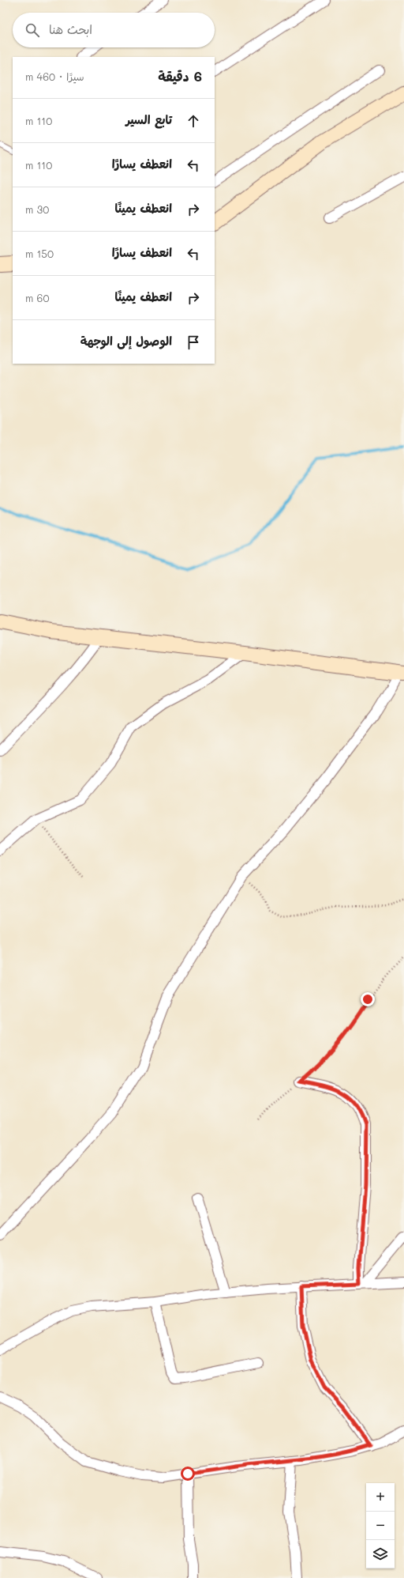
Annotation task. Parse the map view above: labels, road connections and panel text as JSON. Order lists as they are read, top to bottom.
{
  "page": {
    "search": "ابحث هنا",
    "heading": ["6 دقيقة", "سيرًا · 460 m"],
    "list": [
      ["تابع السير", "110 m"],
      ["انعطف يسارًا", "110 m"],
      ["انعطف يمينًا", "30 m"],
      ["انعطف يسارًا", "150 m"],
      ["انعطف يمينًا", "60 m"],
      "الوصول إلى الوجهة"
    ],
    "map_buttons": ["+", "−"]
  }
}
